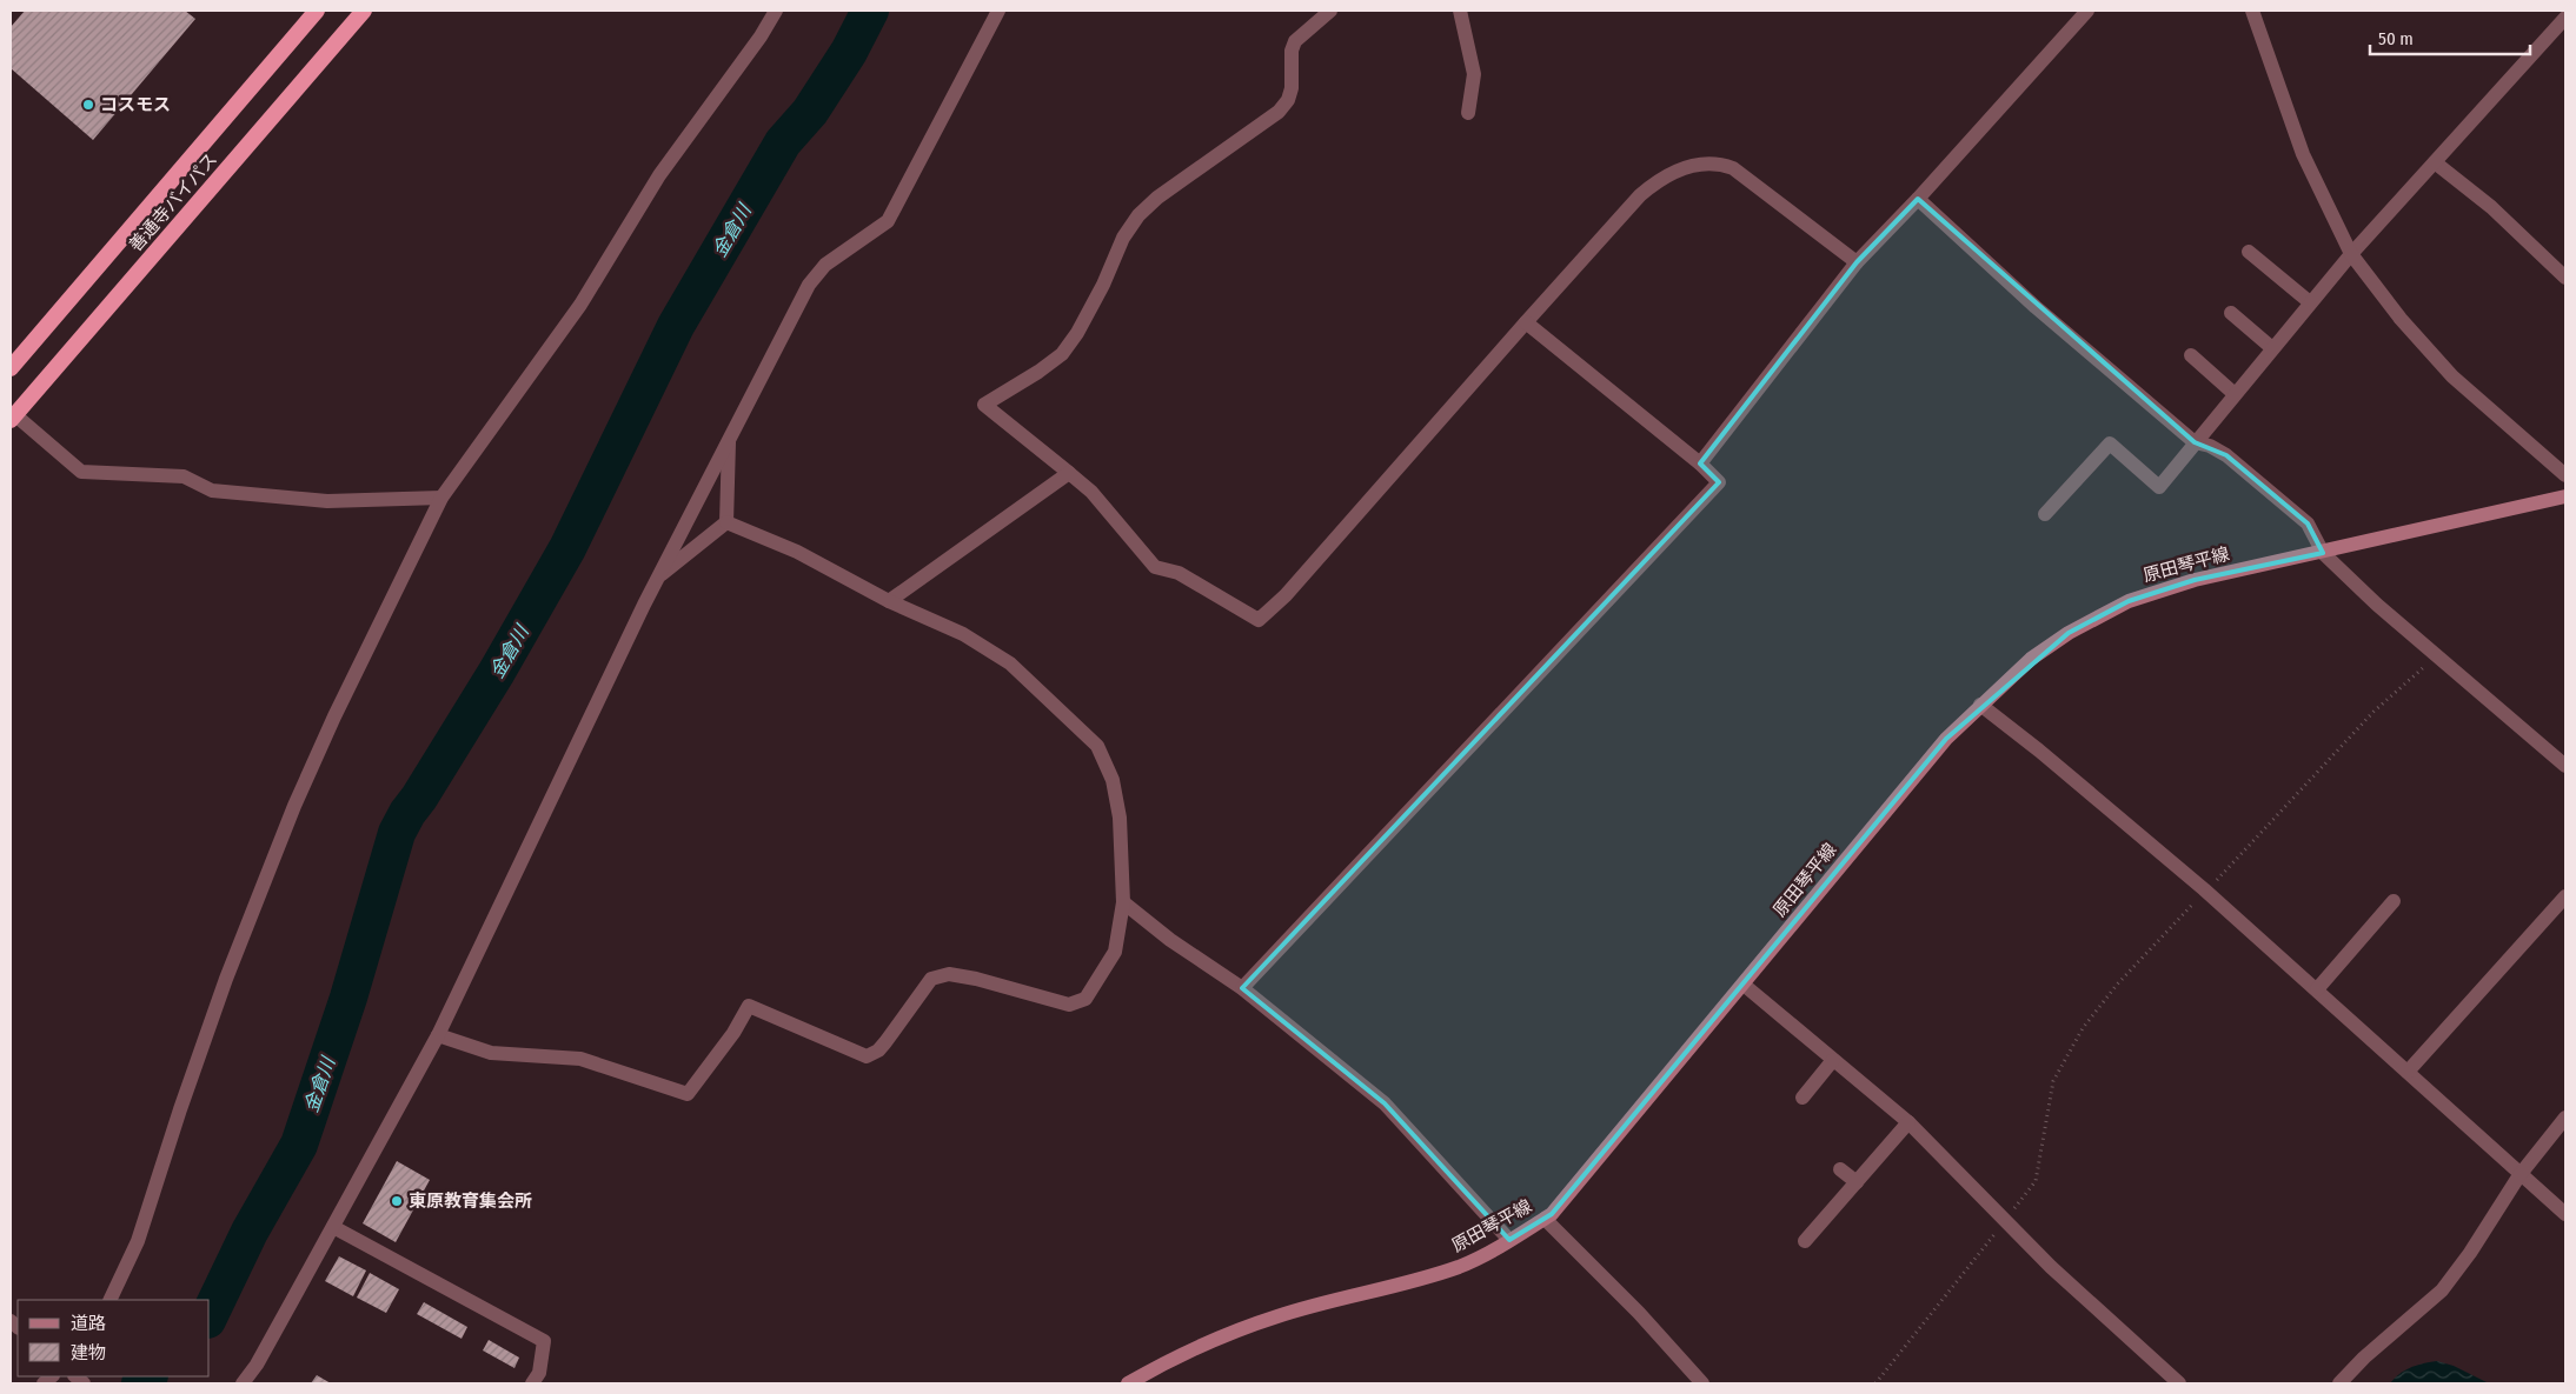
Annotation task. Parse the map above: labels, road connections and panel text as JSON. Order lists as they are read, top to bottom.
{
  "streets": {
    "highway": ["善通寺バイパス"],
    "main road": ["原田琴平線"]
  },
  "water": ["金倉川"],
  "places": ["コスモス", "東原教育集会所"],
  "legend": ["道路", "建物"],
  "scale_bar": "50 m"
}
